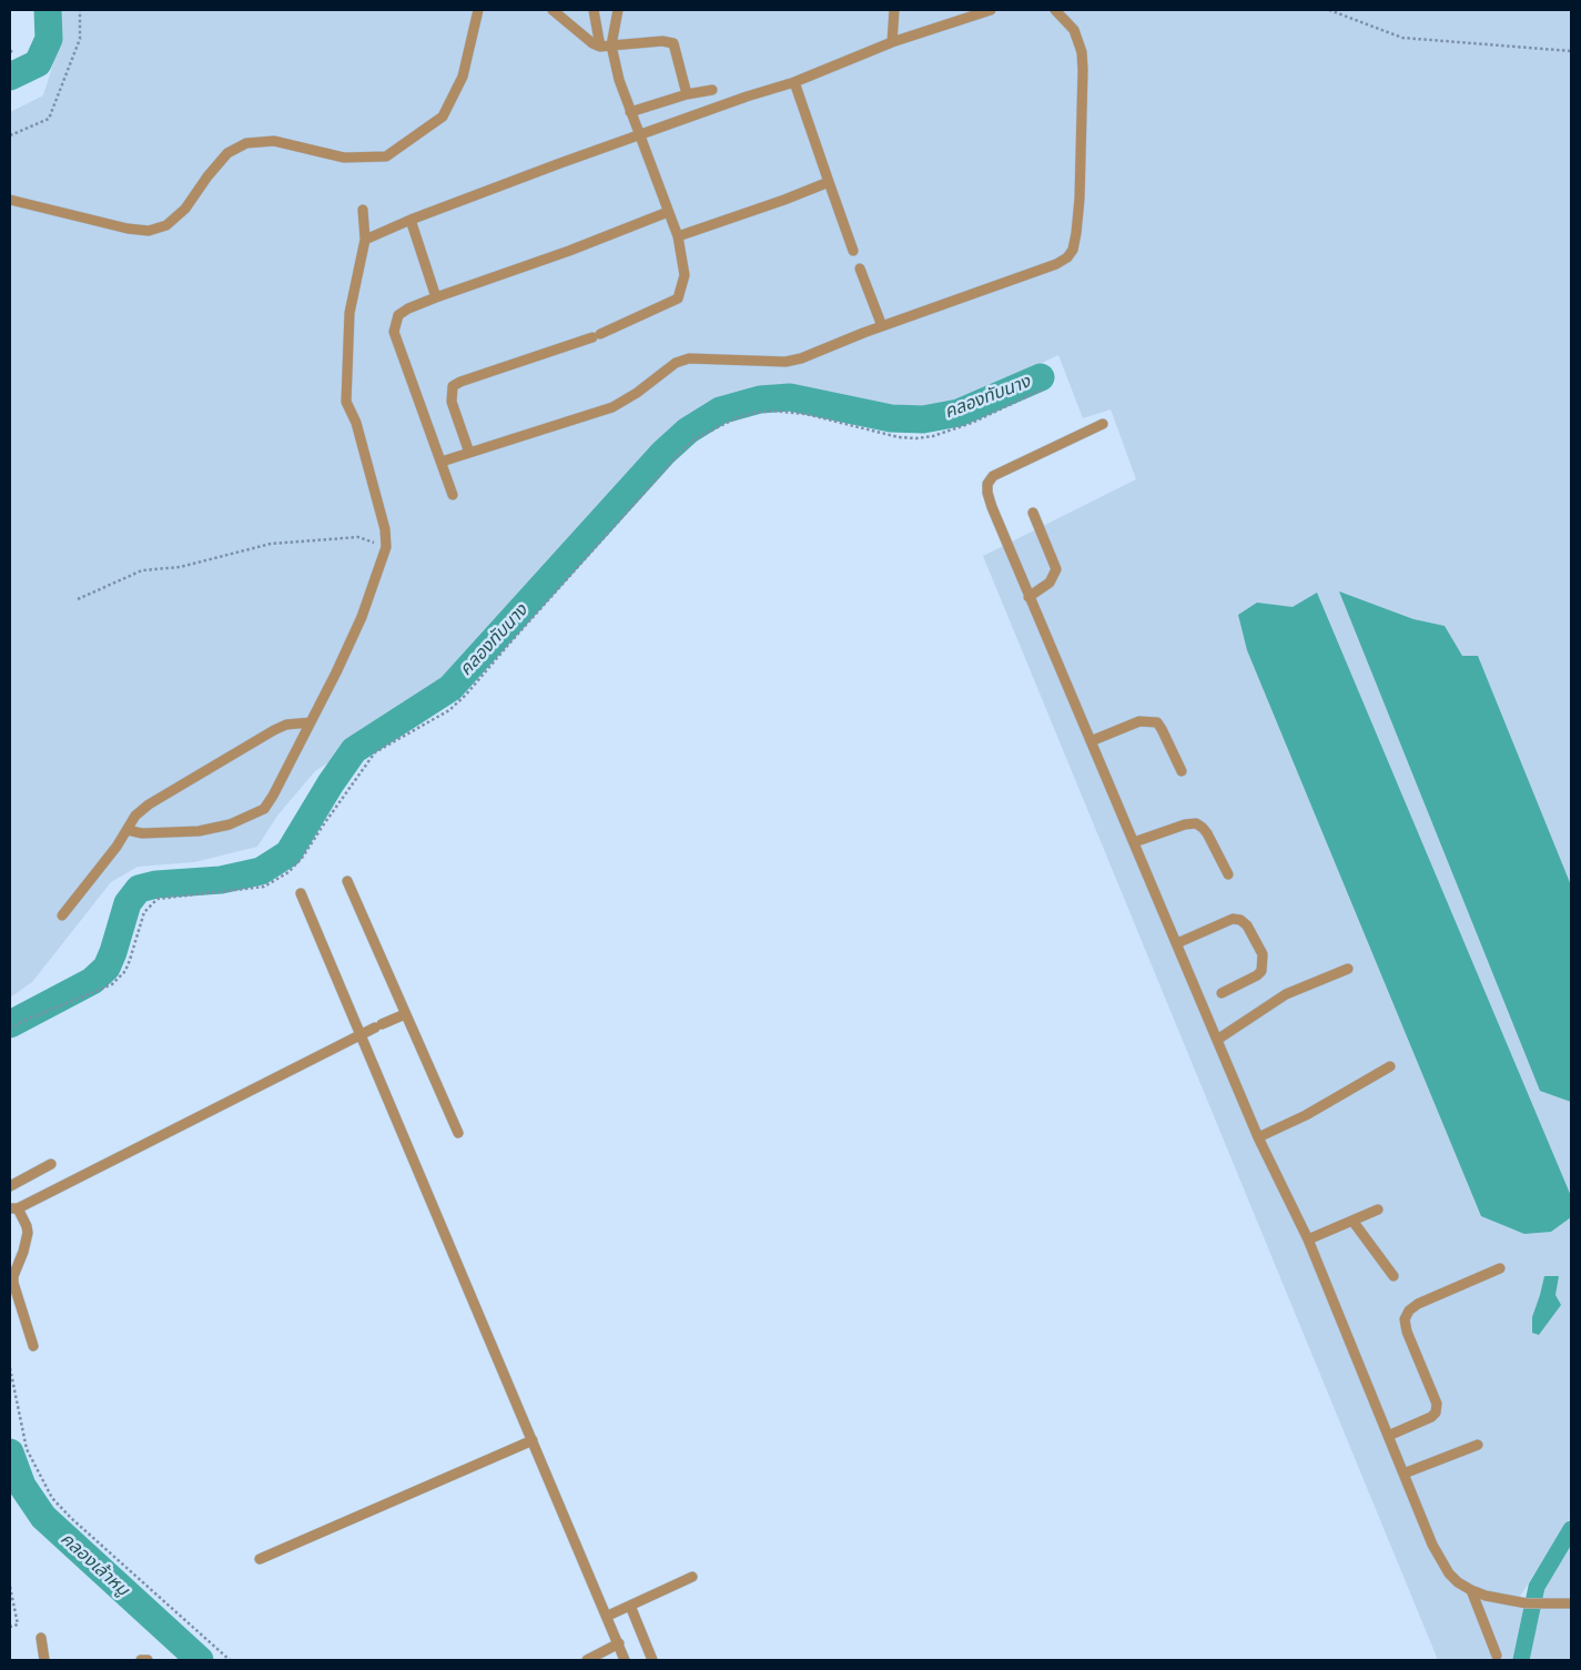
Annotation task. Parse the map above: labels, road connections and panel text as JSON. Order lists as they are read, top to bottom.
{
  "water": ["คลองทับนาง", "คลองเล้าหมู"]
}
